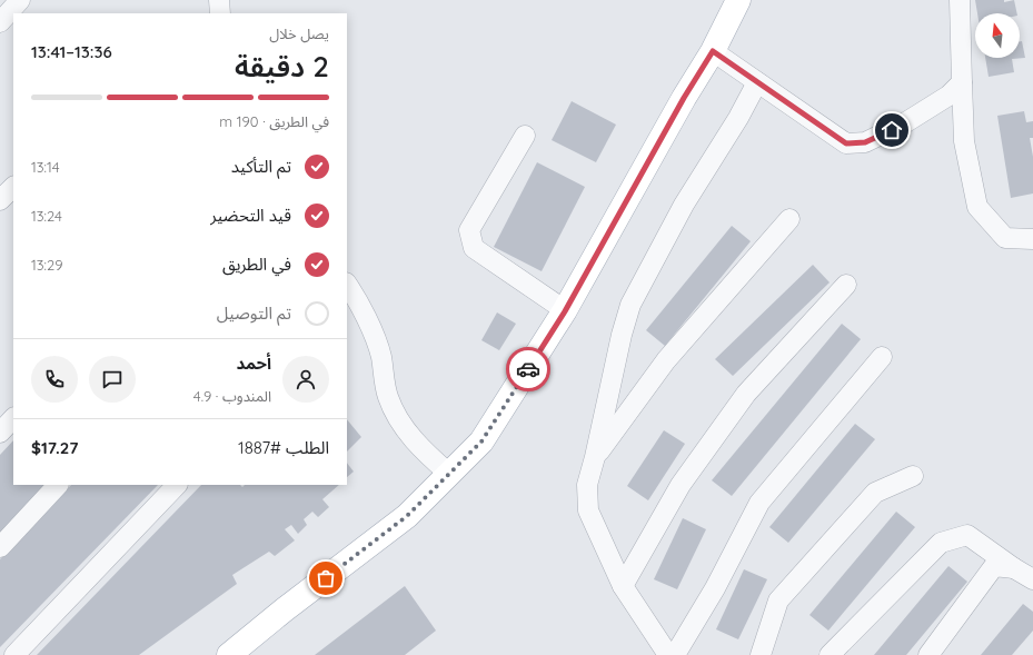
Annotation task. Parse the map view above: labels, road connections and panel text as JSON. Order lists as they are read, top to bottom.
{
  "north": "top",
  "page": {
    "heading": ["2 دقيقة", "يصل خلال", "13:36–13:41"],
    "panel": [
      "أحمد",
      "المندوب · 4.9",
      "الطلب #1887",
      "$17.27"
    ],
    "bar": "في الطريق · 190 m",
    "list": [
      ["تم التأكيد", "13:14"],
      ["قيد التحضير", "13:24"],
      ["في الطريق", "13:29"],
      "تم التوصيل"
    ]
  }
}
